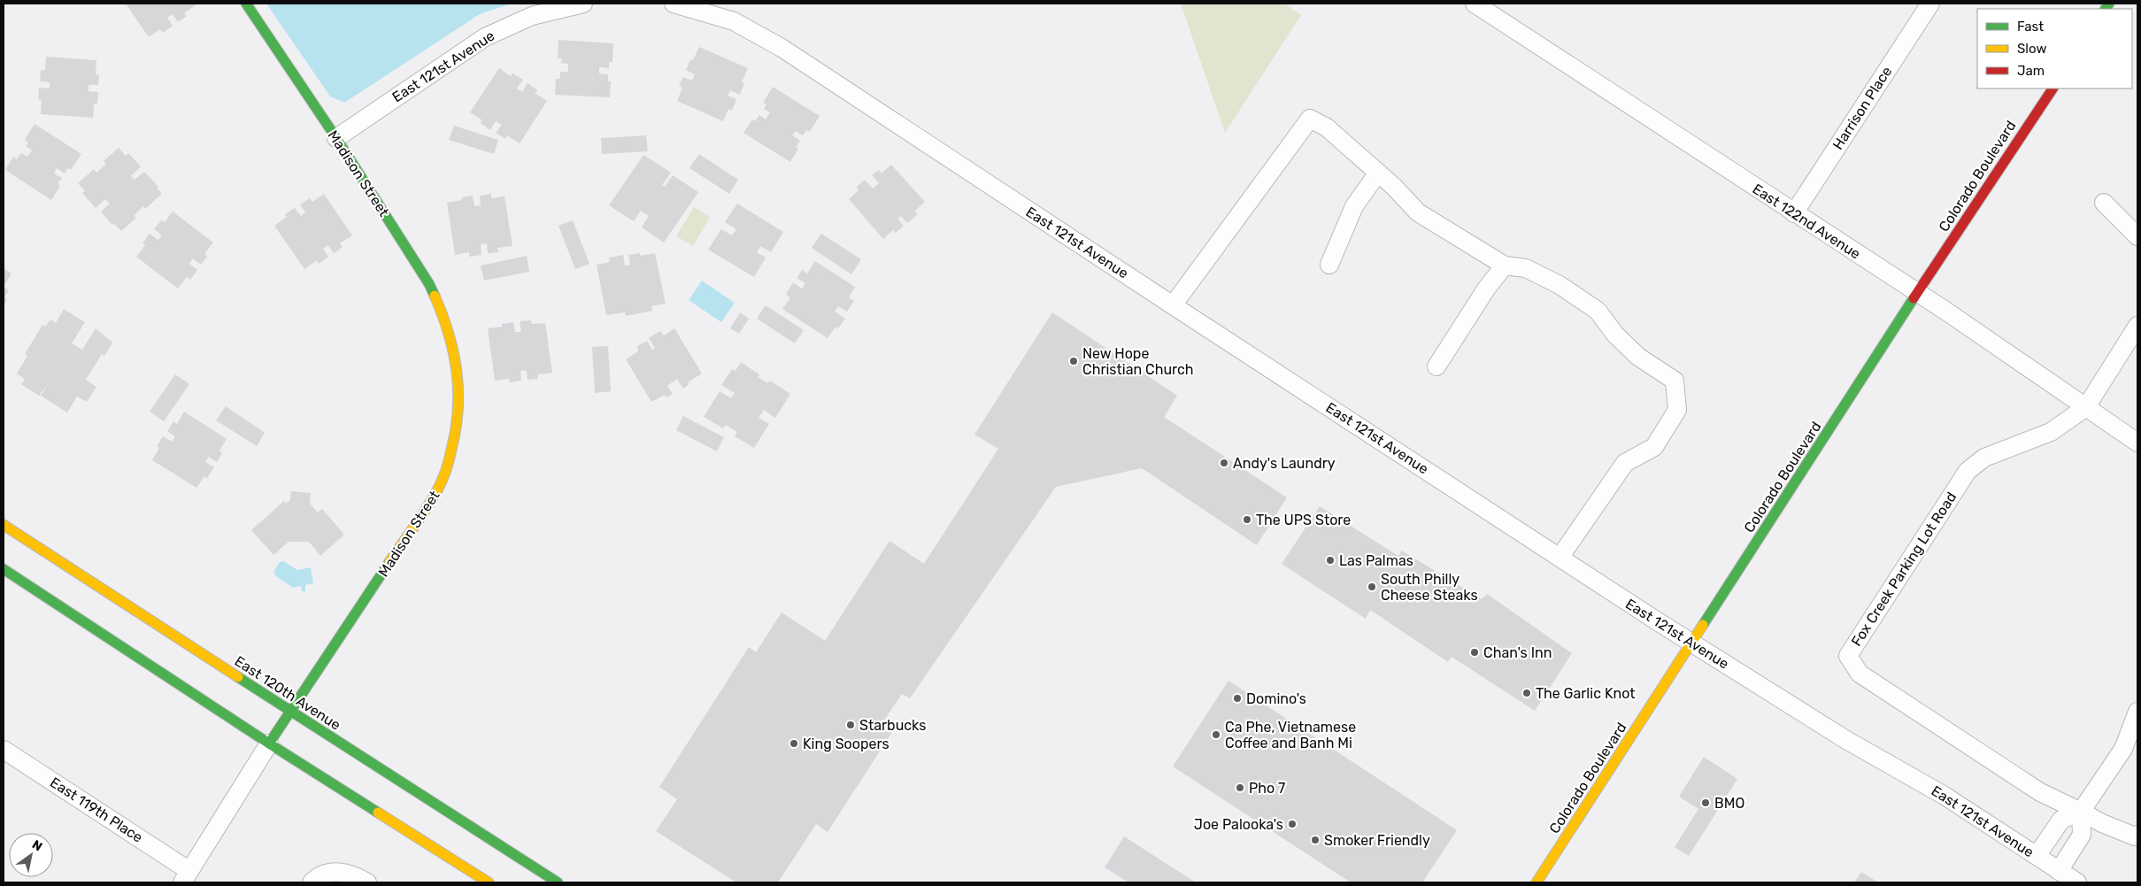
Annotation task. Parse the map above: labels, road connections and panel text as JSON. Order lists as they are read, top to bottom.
{
  "streets": {
    "main road": ["Madison Street", "Colorado Boulevard", "East 120th Avenue"],
    "street": [
      "East 121st Avenue",
      "Harrison Place",
      "East 122nd Avenue",
      "Fox Creek Parking Lot Road",
      "East 119th Place"
    ]
  },
  "crossings": [
    ["East 121st Avenue", "Madison Street"],
    ["East 121st Avenue", "Colorado Boulevard"],
    ["Harrison Place", "East 122nd Avenue"],
    ["Madison Street", "East 120th Avenue"],
    ["Madison Street", "East 119th Place"],
    ["Colorado Boulevard", "East 122nd Avenue"],
    ["East 122nd Avenue", "Fox Creek Parking Lot Road"]
  ],
  "places": [
    "New Hope Christian Church",
    "Andy's Laundry",
    "The UPS Store",
    "Las Palmas",
    "South Philly Cheese Steaks",
    "Chan's Inn",
    "The Garlic Knot",
    "Domino's",
    "Starbucks",
    "Ca Phe, Vietnamese Coffee and Banh Mi",
    "King Soopers",
    "Pho 7",
    "BMO",
    "Joe Palooka's",
    "Smoker Friendly"
  ],
  "legend": ["Fast", "Slow", "Jam"],
  "north": "top right"
}
